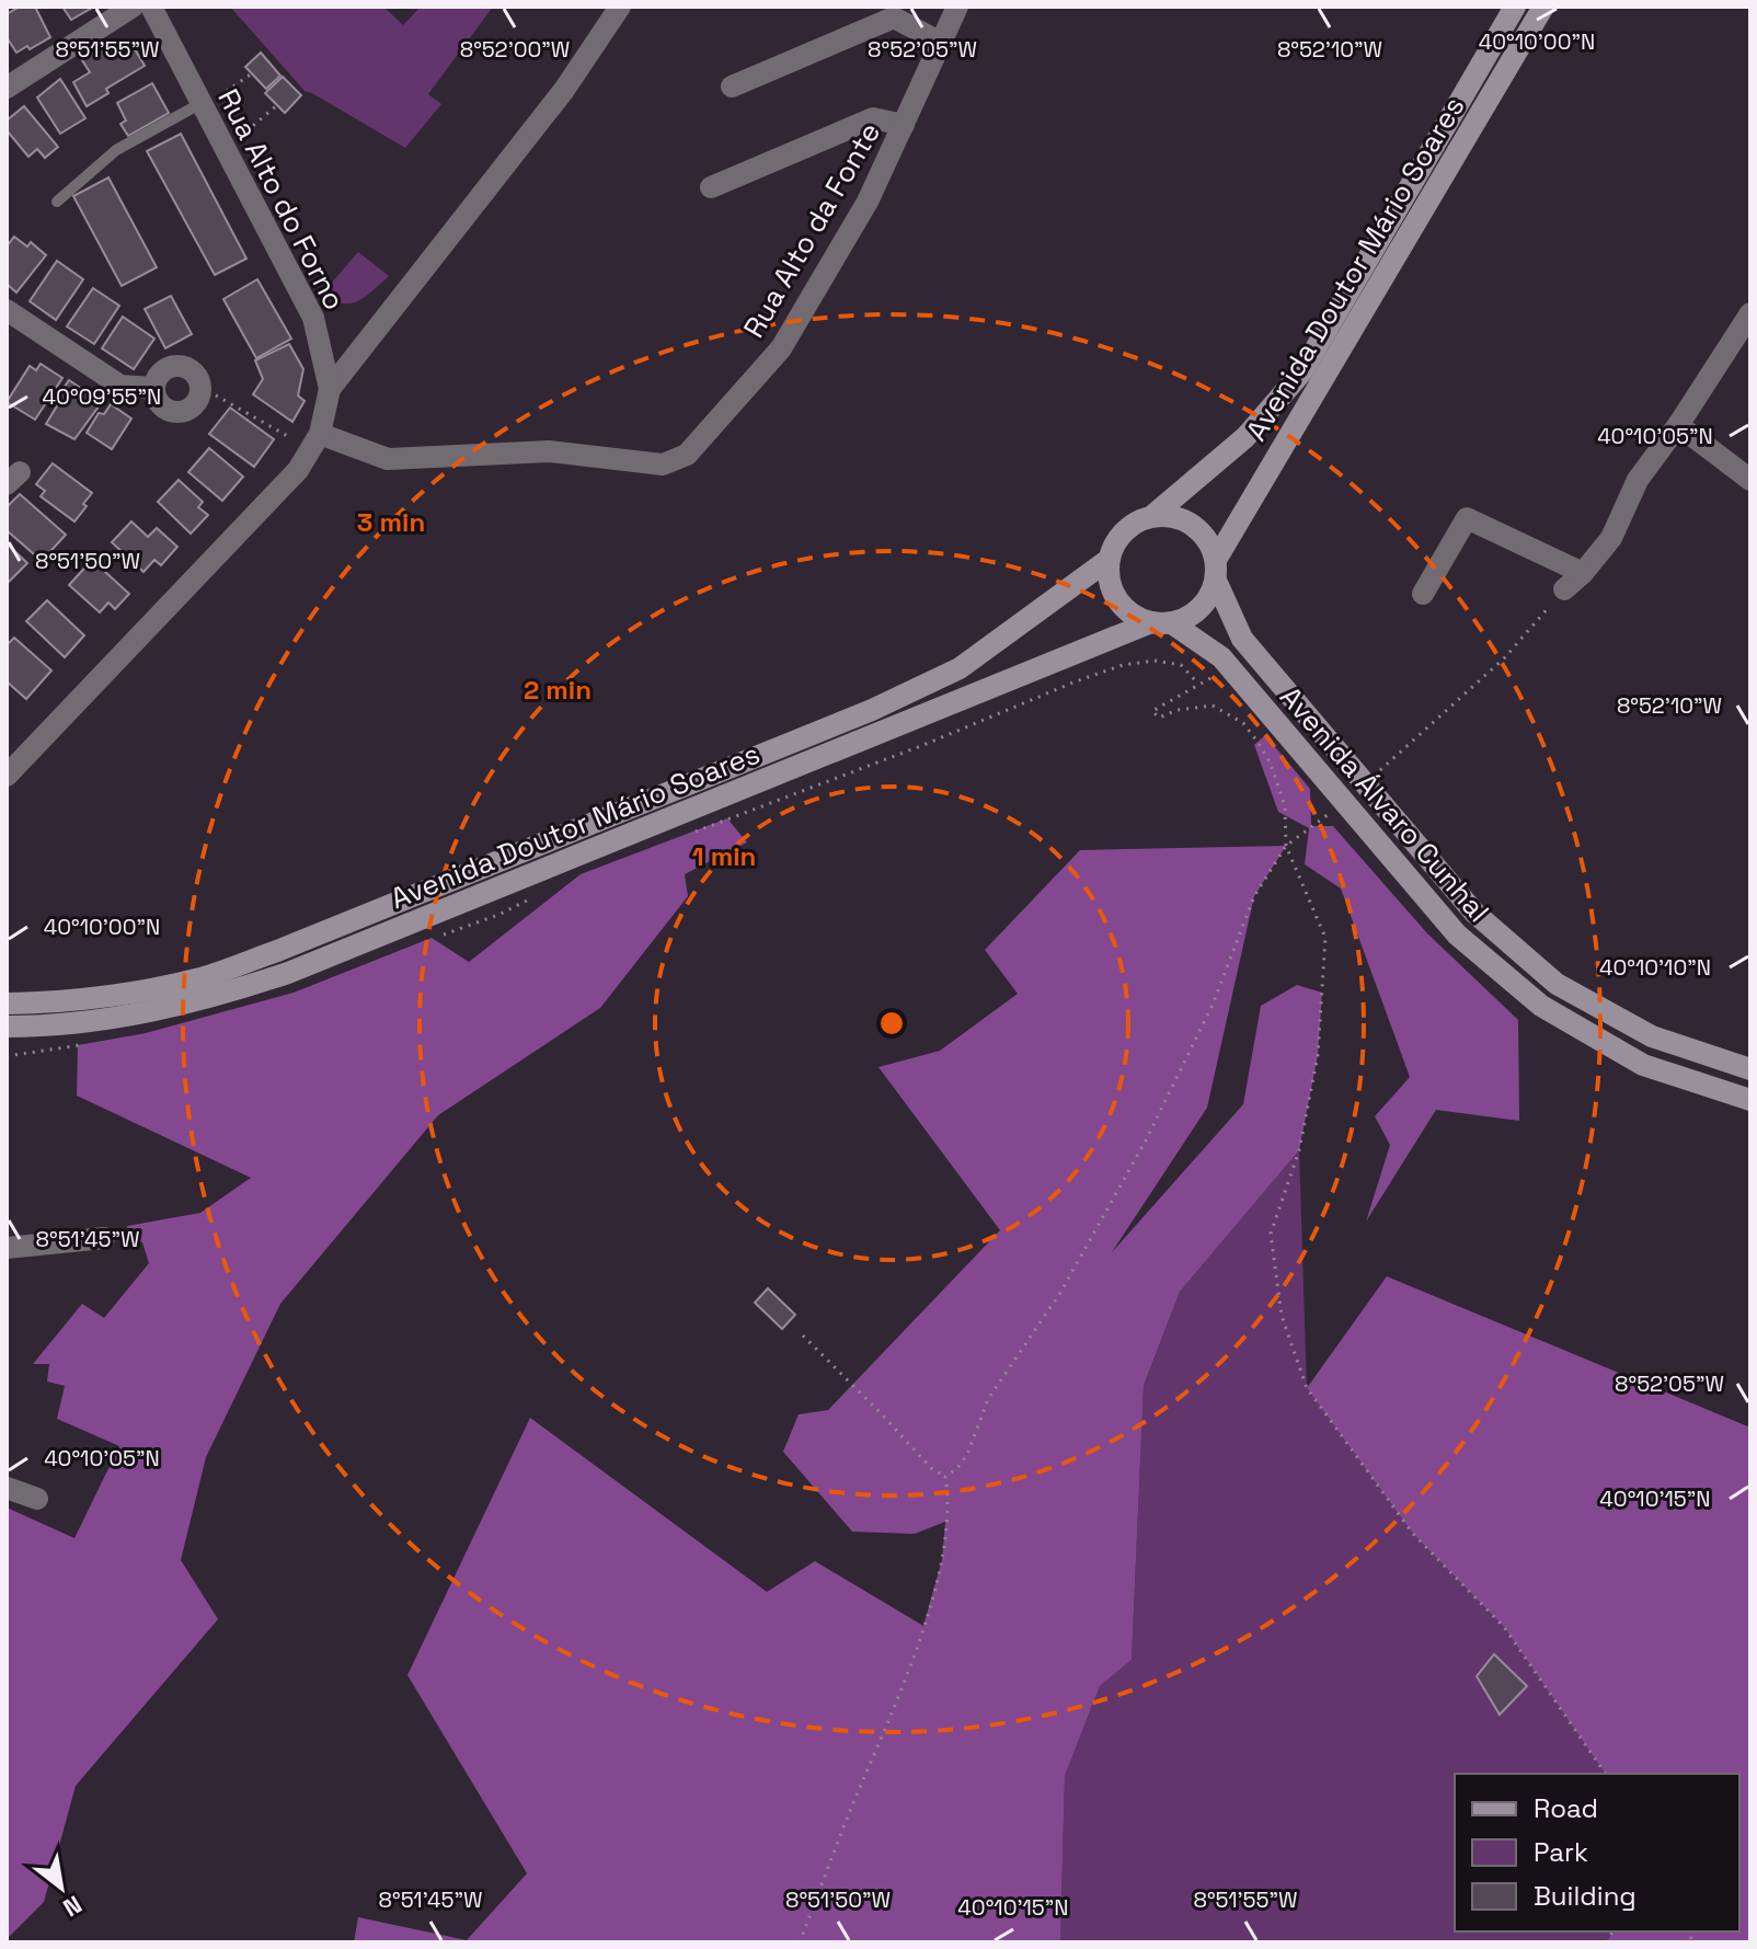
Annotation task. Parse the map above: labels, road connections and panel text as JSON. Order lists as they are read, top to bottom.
{
  "streets": {
    "main road": ["Avenida Doutor Mário Soares", "Avenida Álvaro Cunhal"],
    "street": ["Rua Alto do Forno", "Rua Alto da Fonte"]
  },
  "crossings": [
    ["Rua Alto do Forno", "Rua Alto da Fonte"],
    ["Avenida Doutor Mário Soares", "Avenida Álvaro Cunhal"]
  ],
  "legend": ["Road", "Park", "Building"],
  "north": "bottom right",
  "coordinates": [
    "40°10'00\"N",
    "8°51'55\"W",
    "8°52'00\"W",
    "8°52'05\"W",
    "8°52'10\"W",
    "40°09'55\"N",
    "40°10'05\"N",
    "8°51'50\"W",
    "40°10'10\"N",
    "8°51'45\"W",
    "40°10'15\"N"
  ],
  "rings": ["3 min", "2 min", "1 min"]
}
